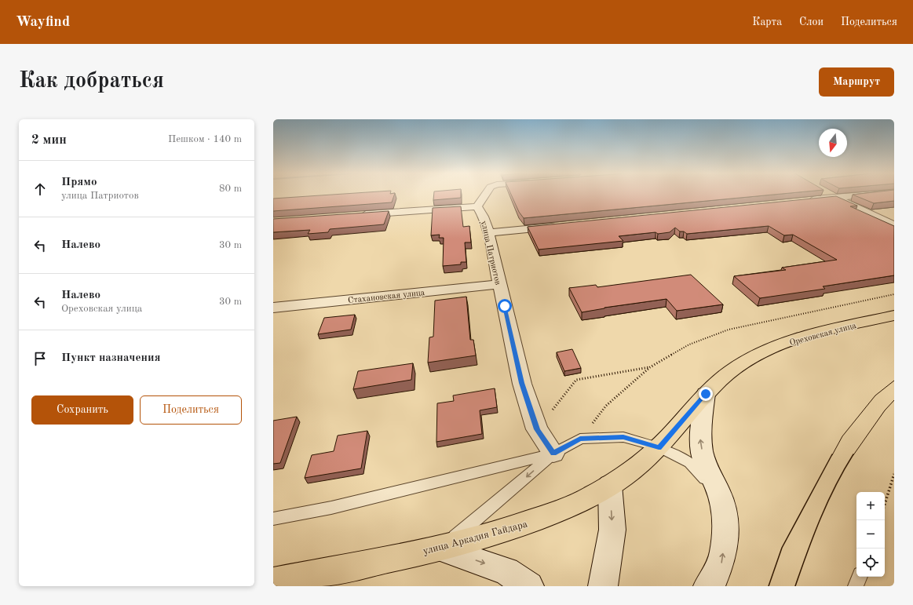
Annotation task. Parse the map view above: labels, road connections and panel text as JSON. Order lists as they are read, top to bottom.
{
  "streets": {
    "main road": ["Ореховская улица", "улица Аркадия Гайдара"],
    "street": ["улица Патриотов", "Стахановская улица"]
  },
  "crossings": [
    ["улица Патриотов", "Стахановская улица"],
    ["Ореховская улица", "улица Аркадия Гайдара"]
  ],
  "north": "bottom",
  "page": {
    "header": "Wayfind",
    "nav": ["Карта", "Слои", "Поделиться"],
    "buttons": [
      "Маршрут",
      ["Сохранить", "Поделиться"]
    ],
    "title": "Как добраться",
    "heading": ["2 мин", "Пешком · 140 m"],
    "list": [
      ["Прямо", "улица Патриотов", "80 m"],
      ["Налево", "30 m"],
      ["Налево", "Ореховская улица", "30 m"],
      "Пункт назначения"
    ],
    "map_buttons": ["+", "−"]
  }
}
